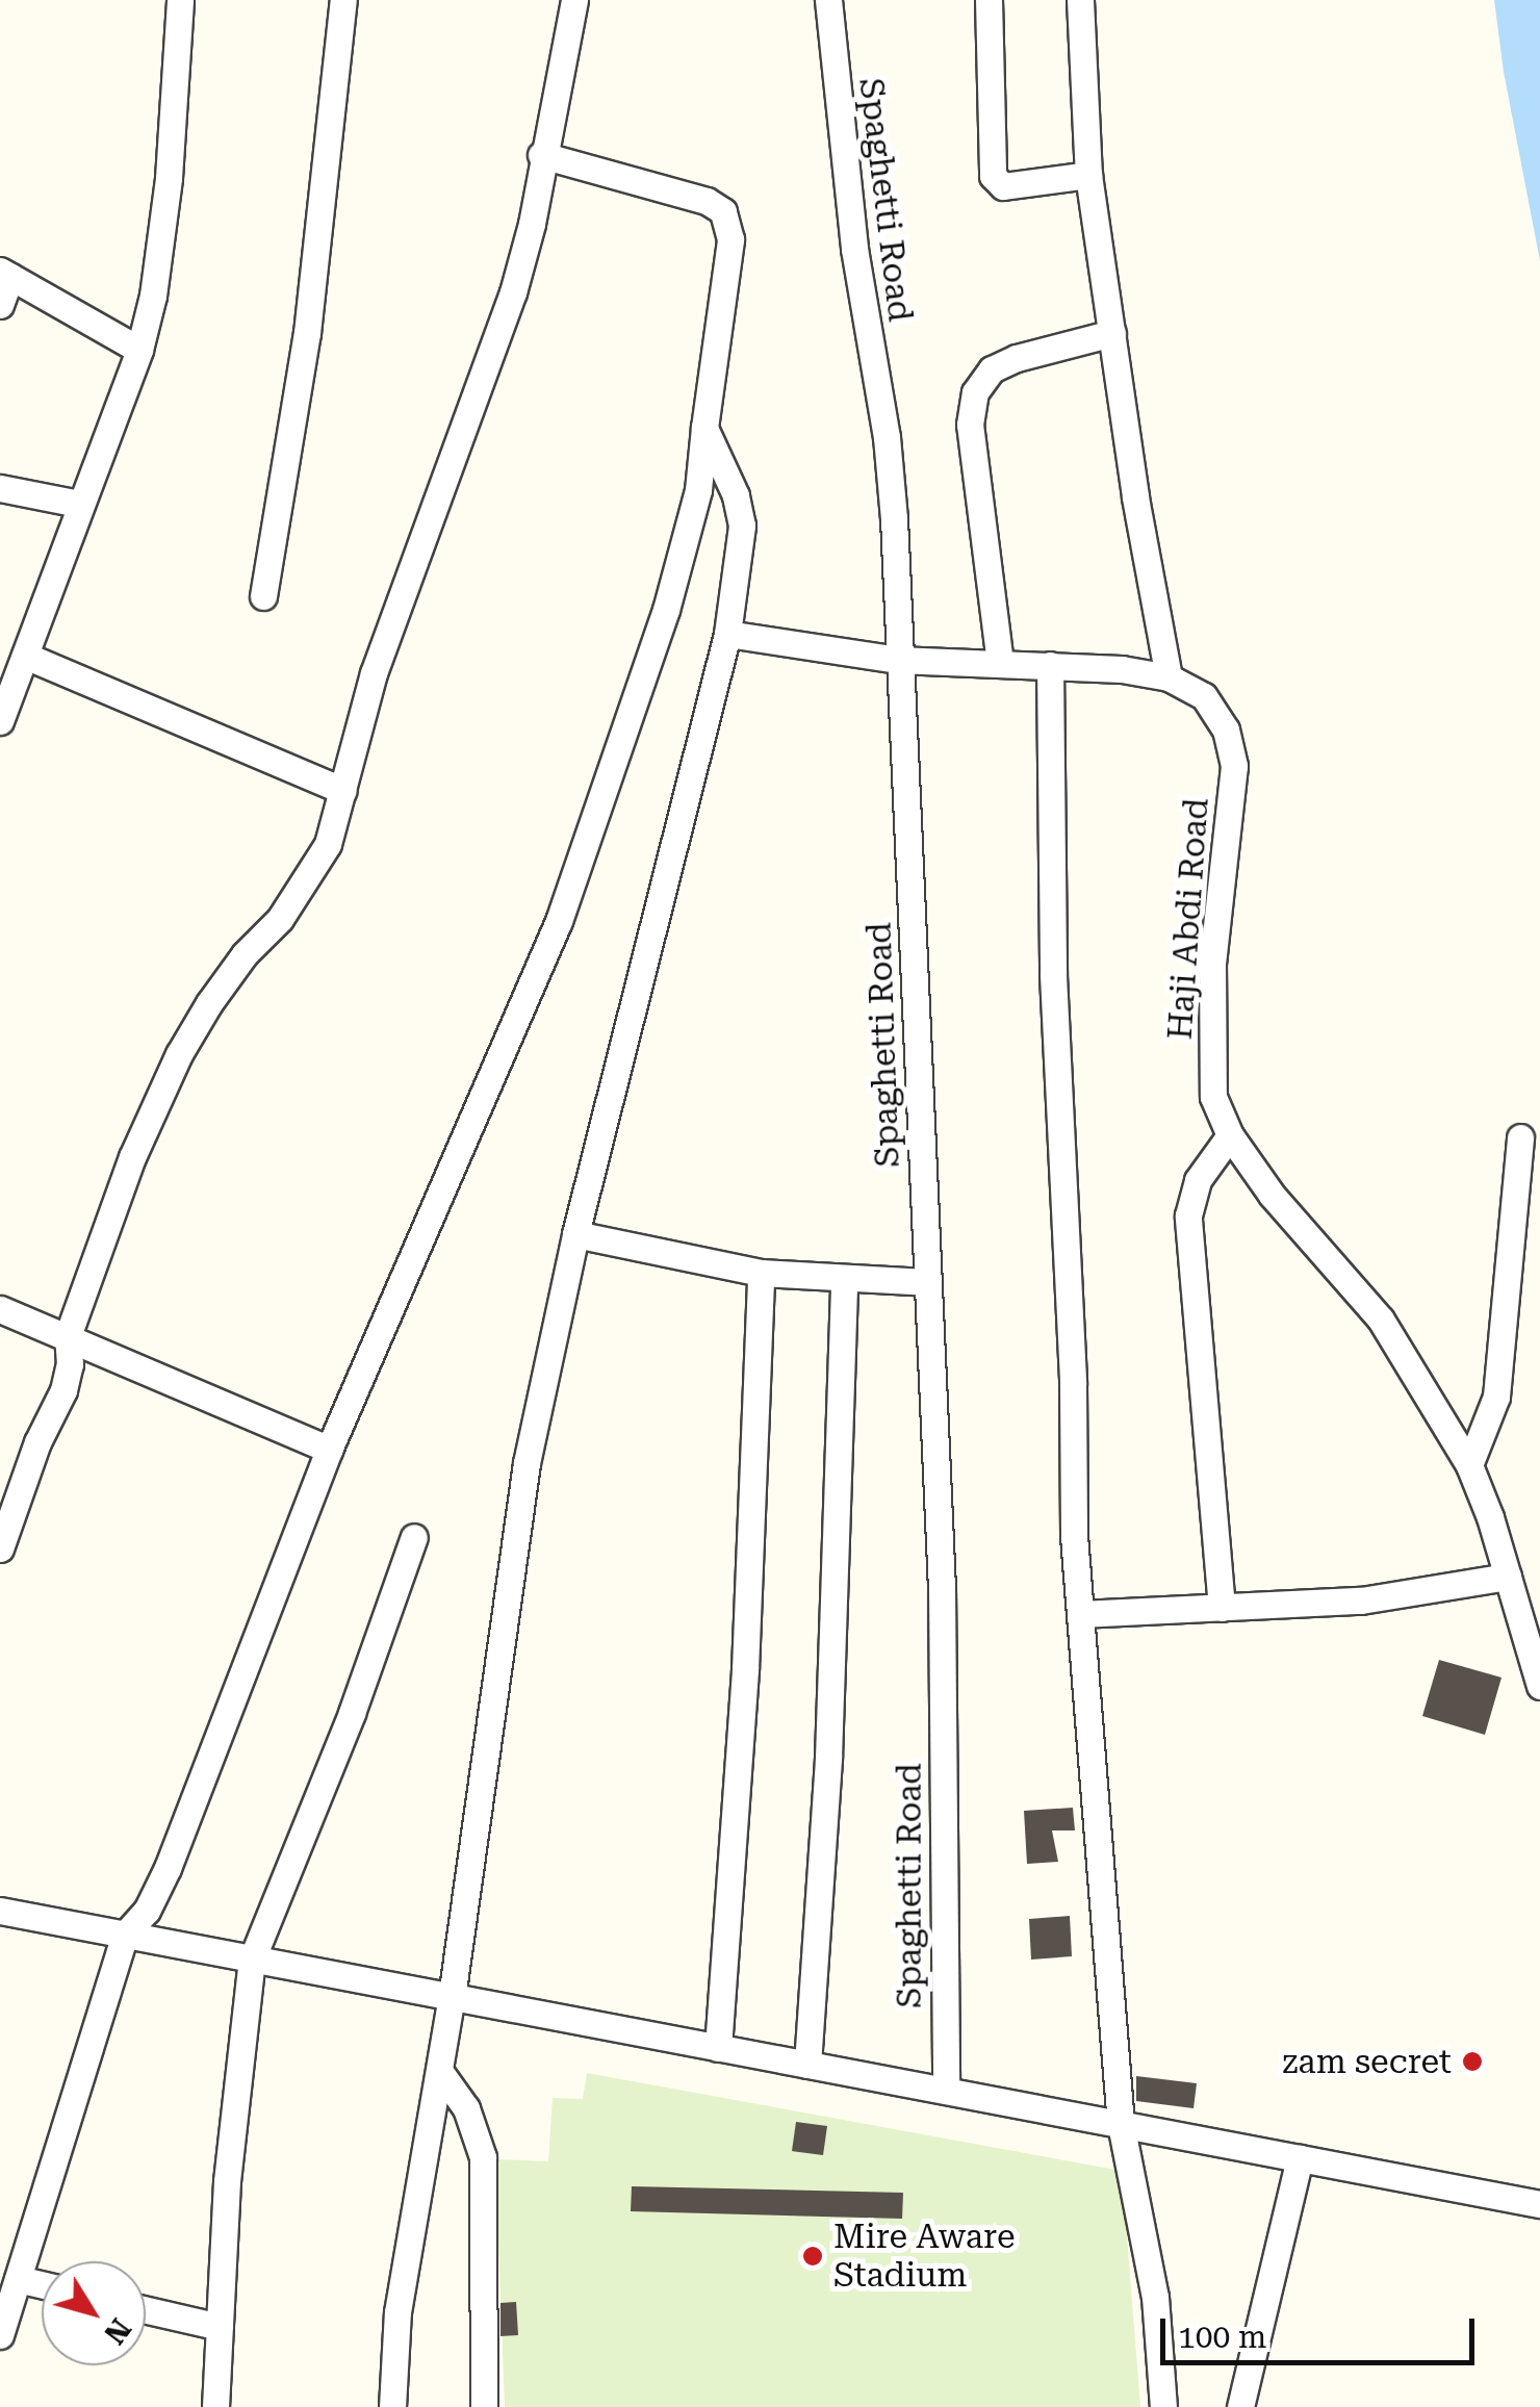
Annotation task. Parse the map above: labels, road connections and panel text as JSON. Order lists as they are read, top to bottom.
{
  "streets": {
    "street": ["Spaghetti Road", "Haji Abdi Road"]
  },
  "crossings": [
    ["Spaghetti Road", "Haji Abdi Road"]
  ],
  "places": ["zam secret", "Mire Aware Stadium"],
  "scale_bar": "100 m",
  "north": "bottom right"
}
